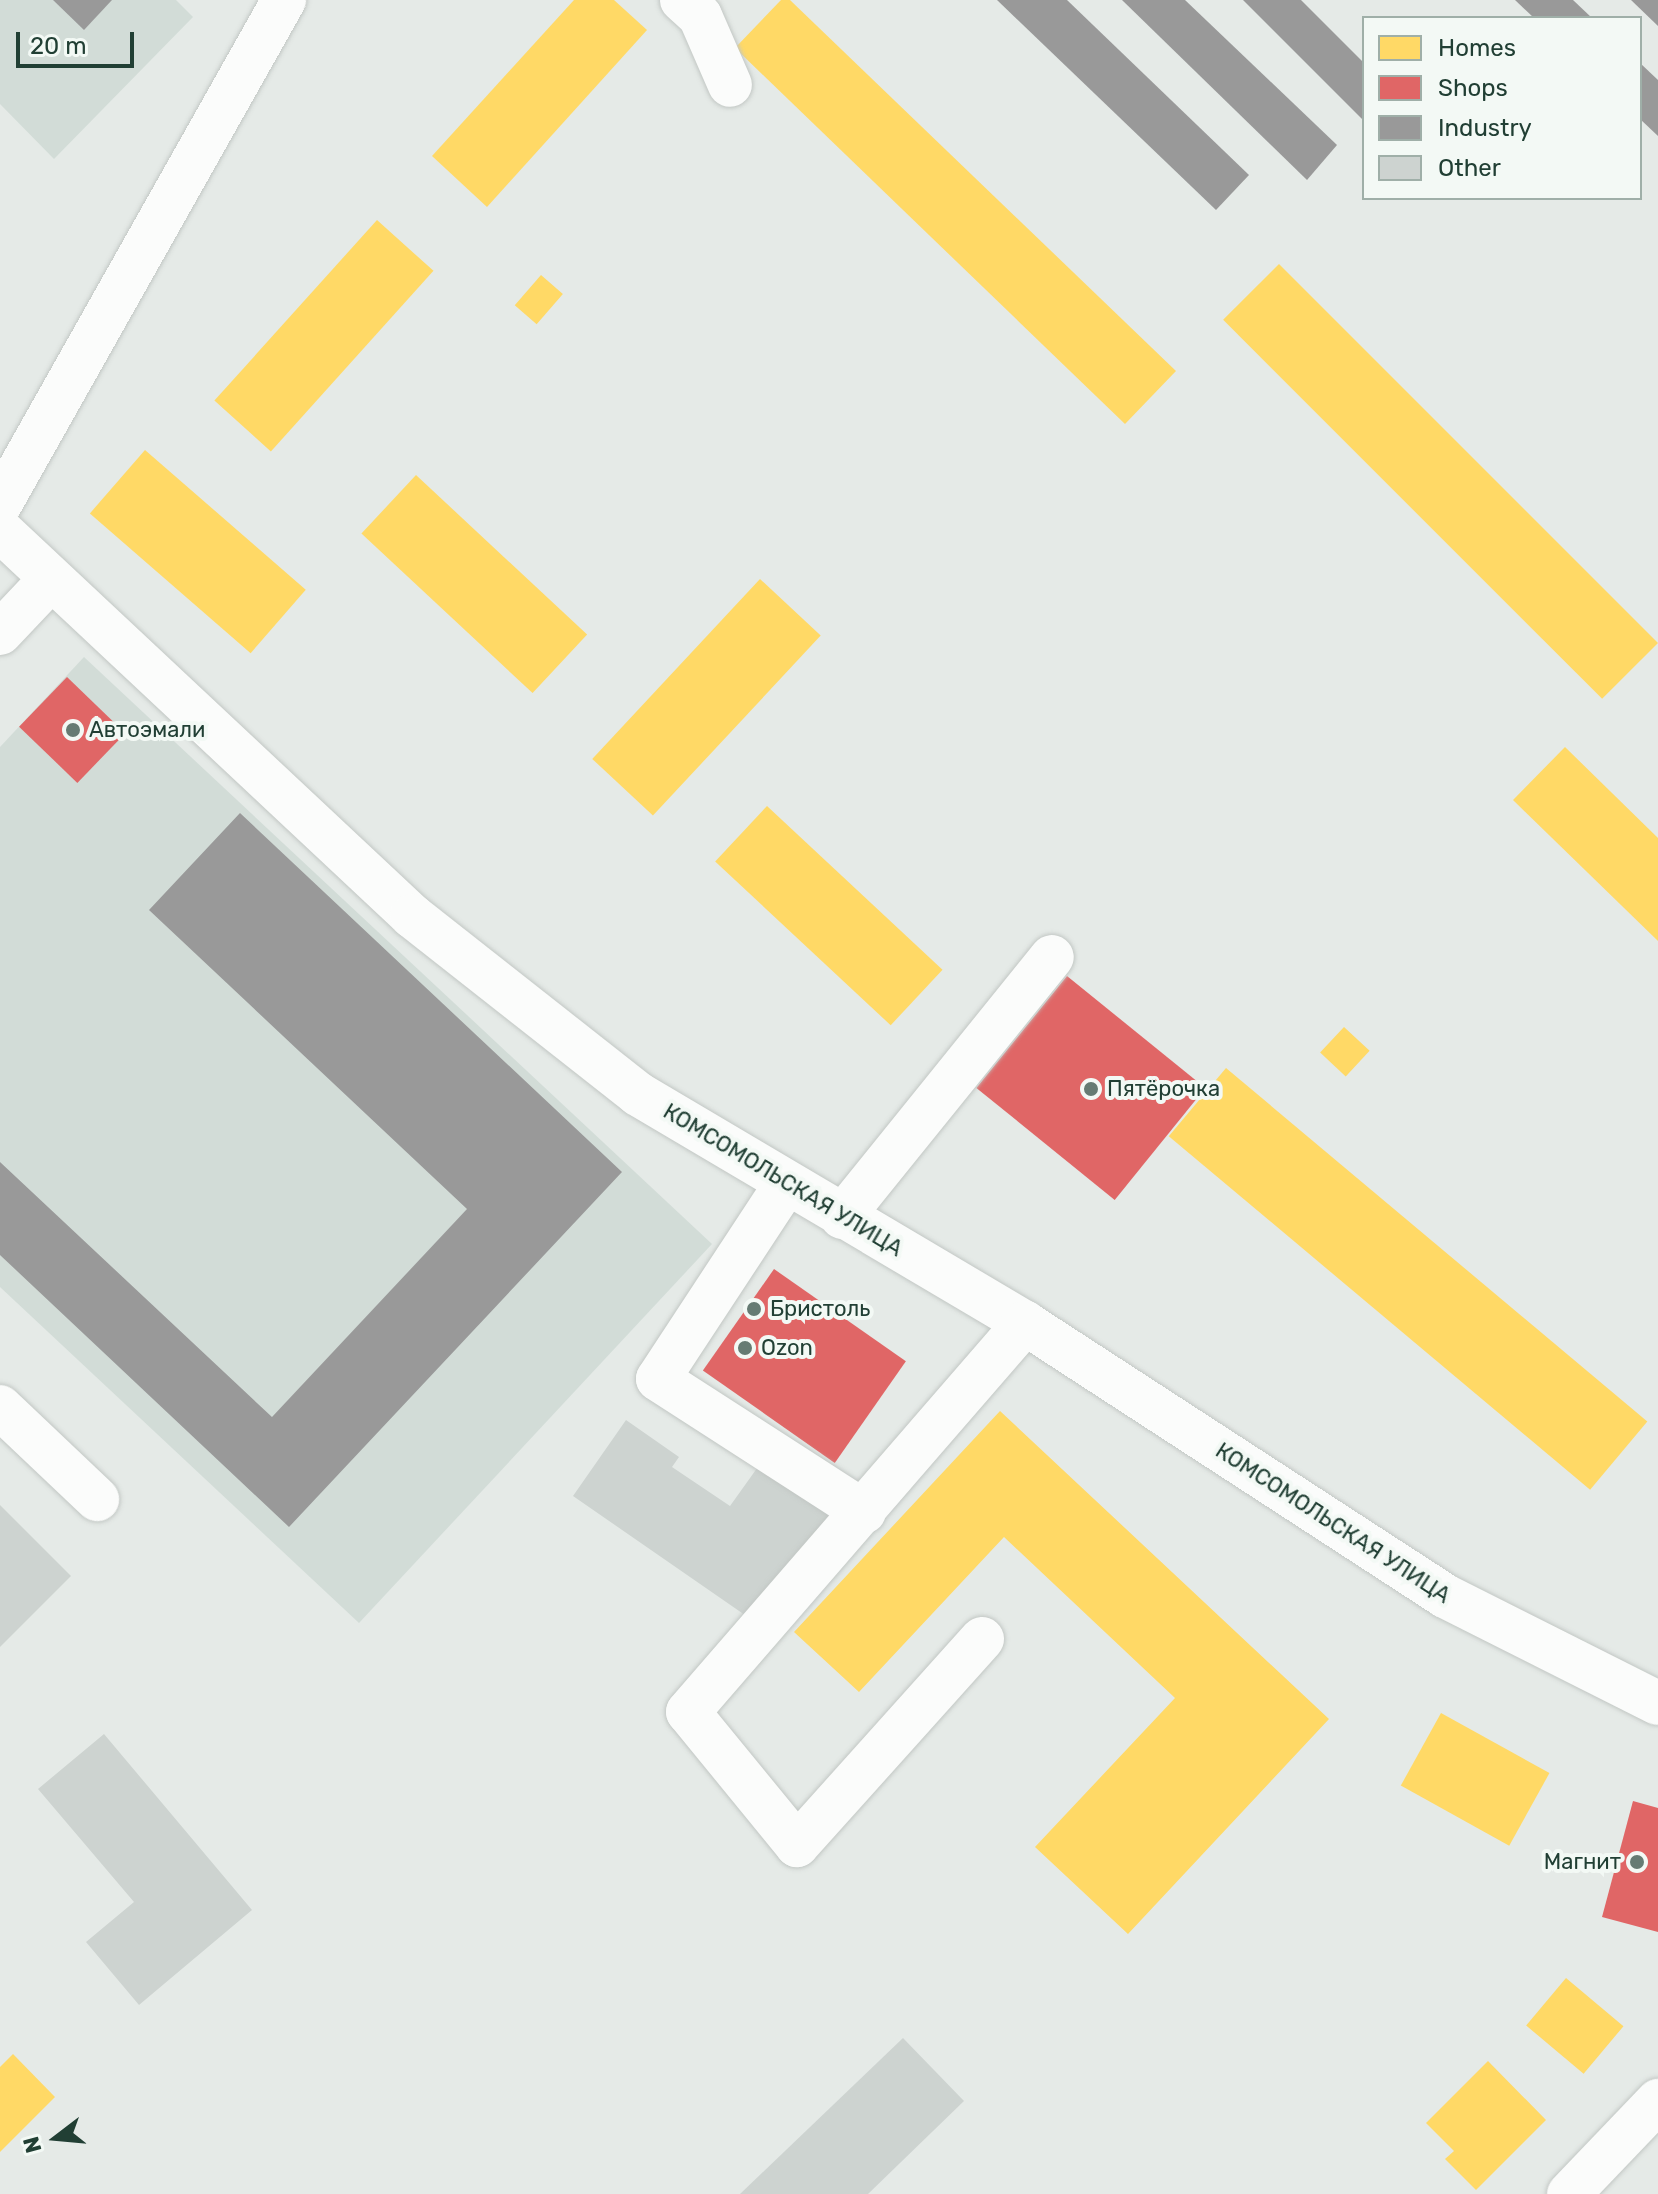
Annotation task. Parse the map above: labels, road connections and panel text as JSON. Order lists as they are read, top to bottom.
{
  "streets": {
    "street": ["КОМСОМОЛЬСКАЯ УЛИЦА"]
  },
  "places": [
    "Автоэмали",
    "Пятёрочка",
    "Бристоль",
    "Ozon",
    "Магнит"
  ],
  "legend": [
    "Homes",
    "Shops",
    "Industry",
    "Other"
  ],
  "scale_bar": "20 m",
  "north": "left"
}
